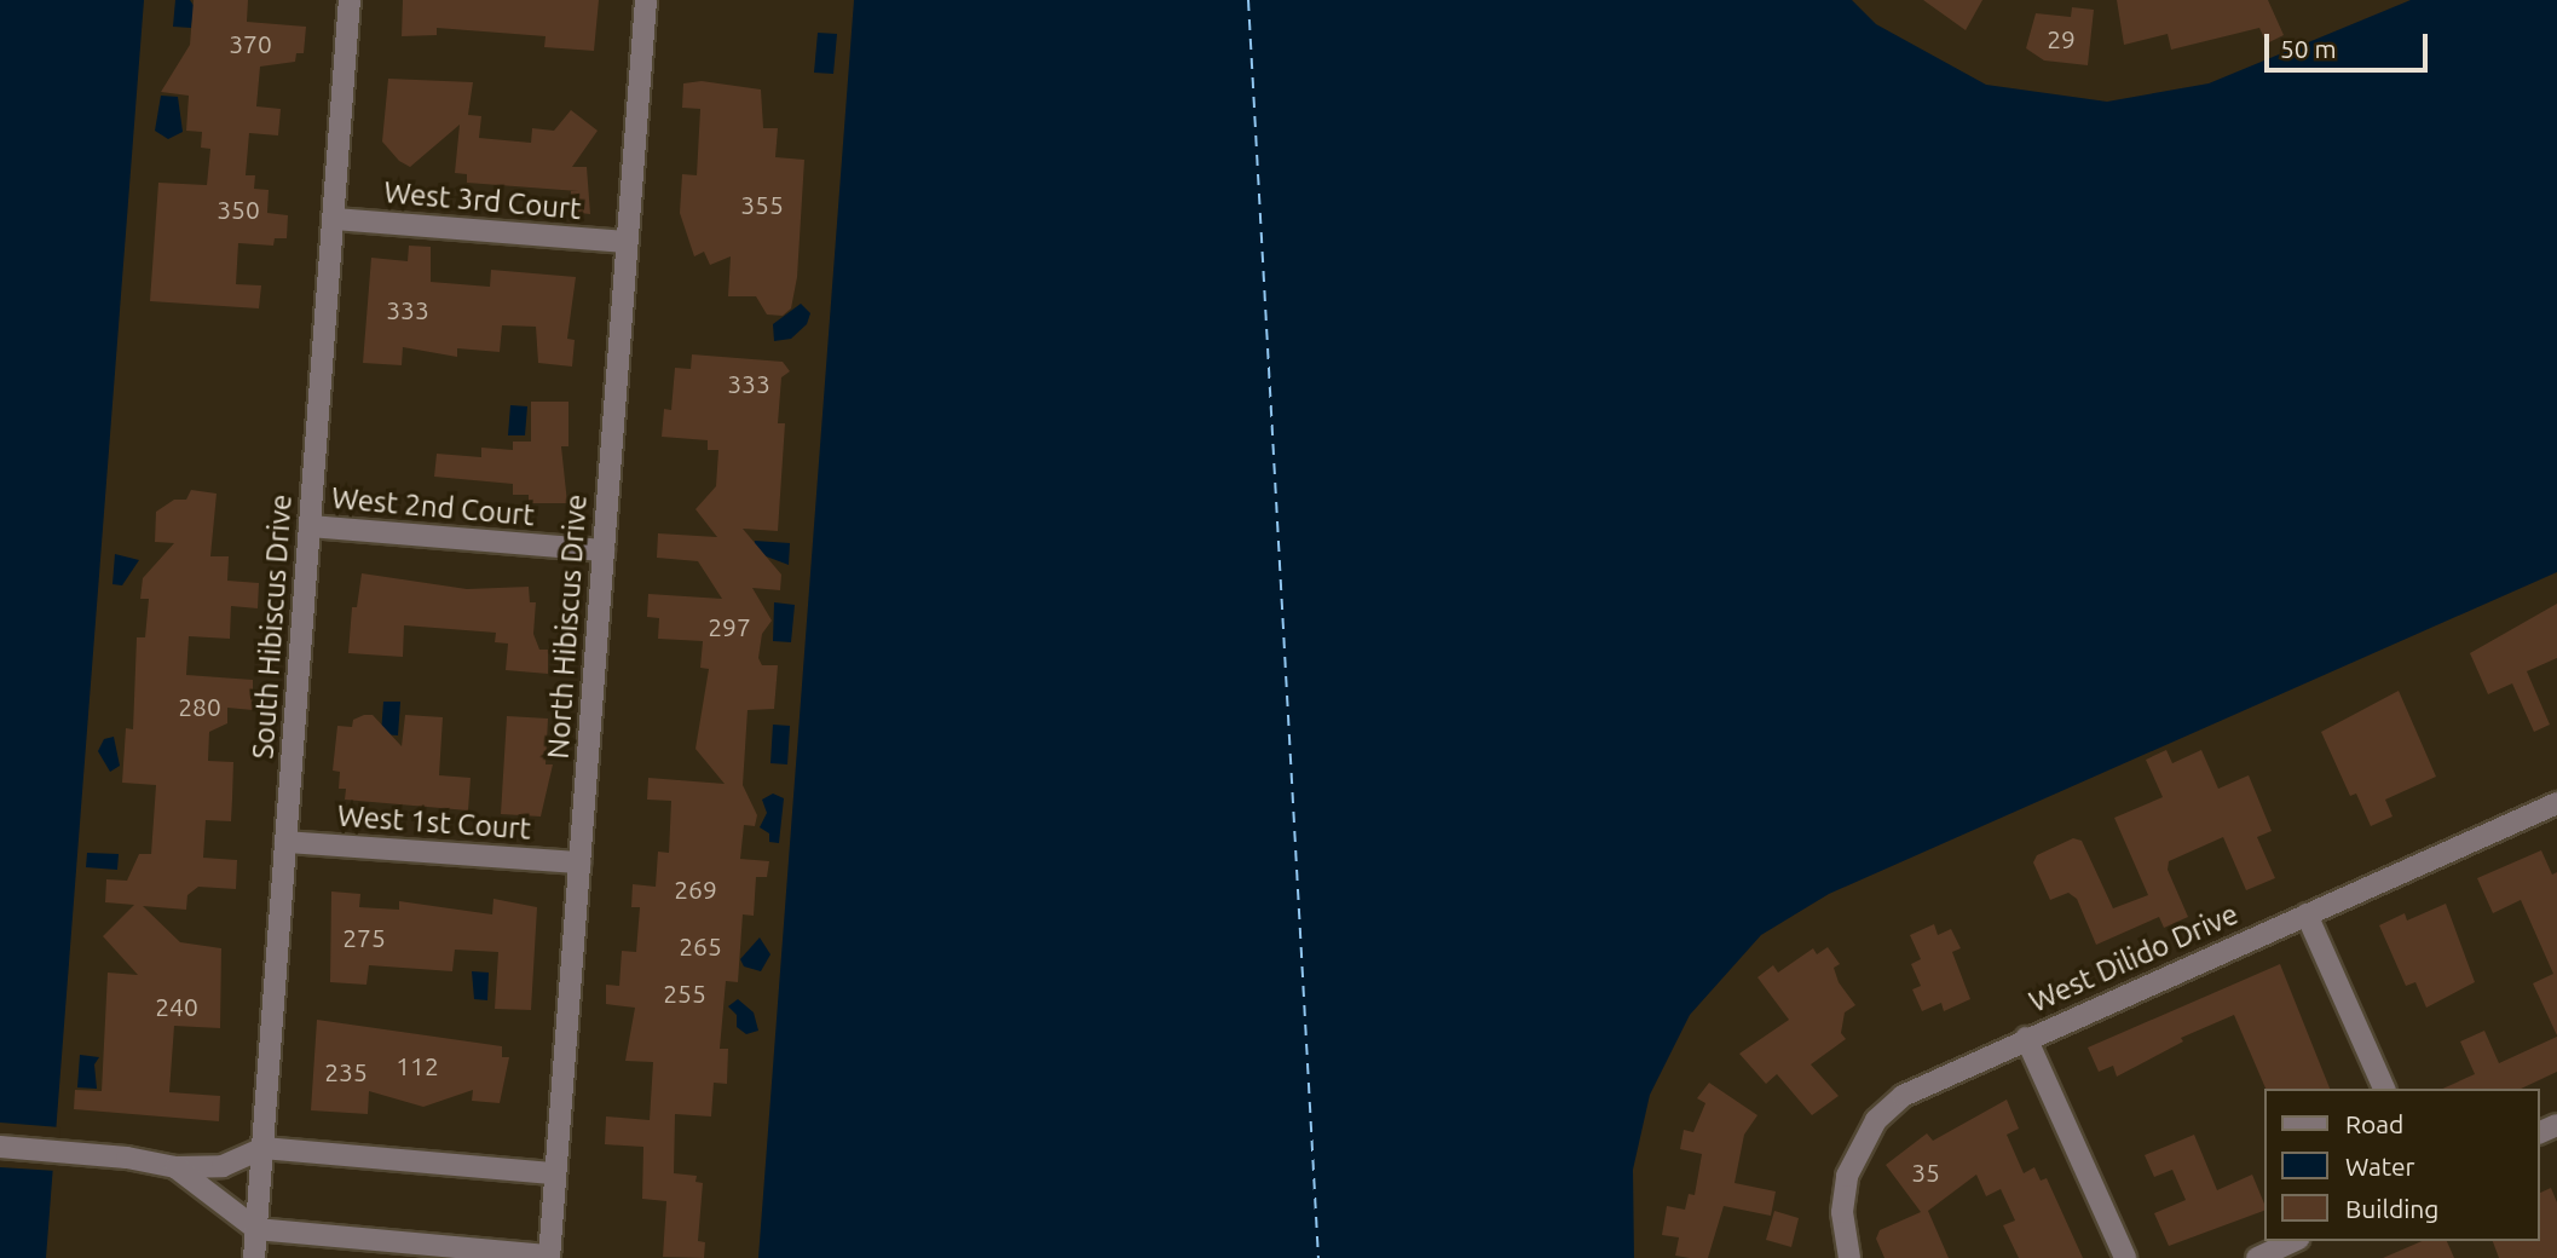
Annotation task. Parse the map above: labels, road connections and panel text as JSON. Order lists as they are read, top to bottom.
{
  "streets": {
    "street": [
      "West 3rd Court",
      "West 2nd Court",
      "South Hibiscus Drive",
      "North Hibiscus Drive",
      "West 1st Court",
      "West Dilido Drive"
    ]
  },
  "crossings": [
    ["West 3rd Court", "South Hibiscus Drive"],
    ["West 3rd Court", "North Hibiscus Drive"],
    ["West 2nd Court", "South Hibiscus Drive"],
    ["West 2nd Court", "North Hibiscus Drive"],
    ["South Hibiscus Drive", "West 1st Court"],
    ["North Hibiscus Drive", "West 1st Court"]
  ],
  "house_numbers": [
    "29",
    "370",
    "355",
    "350",
    "333",
    "333",
    "297",
    "280",
    "269",
    "275",
    "265",
    "255",
    "240",
    "112",
    "235",
    "35"
  ],
  "legend": ["Road", "Water", "Building"],
  "scale_bar": "50 m"
}
